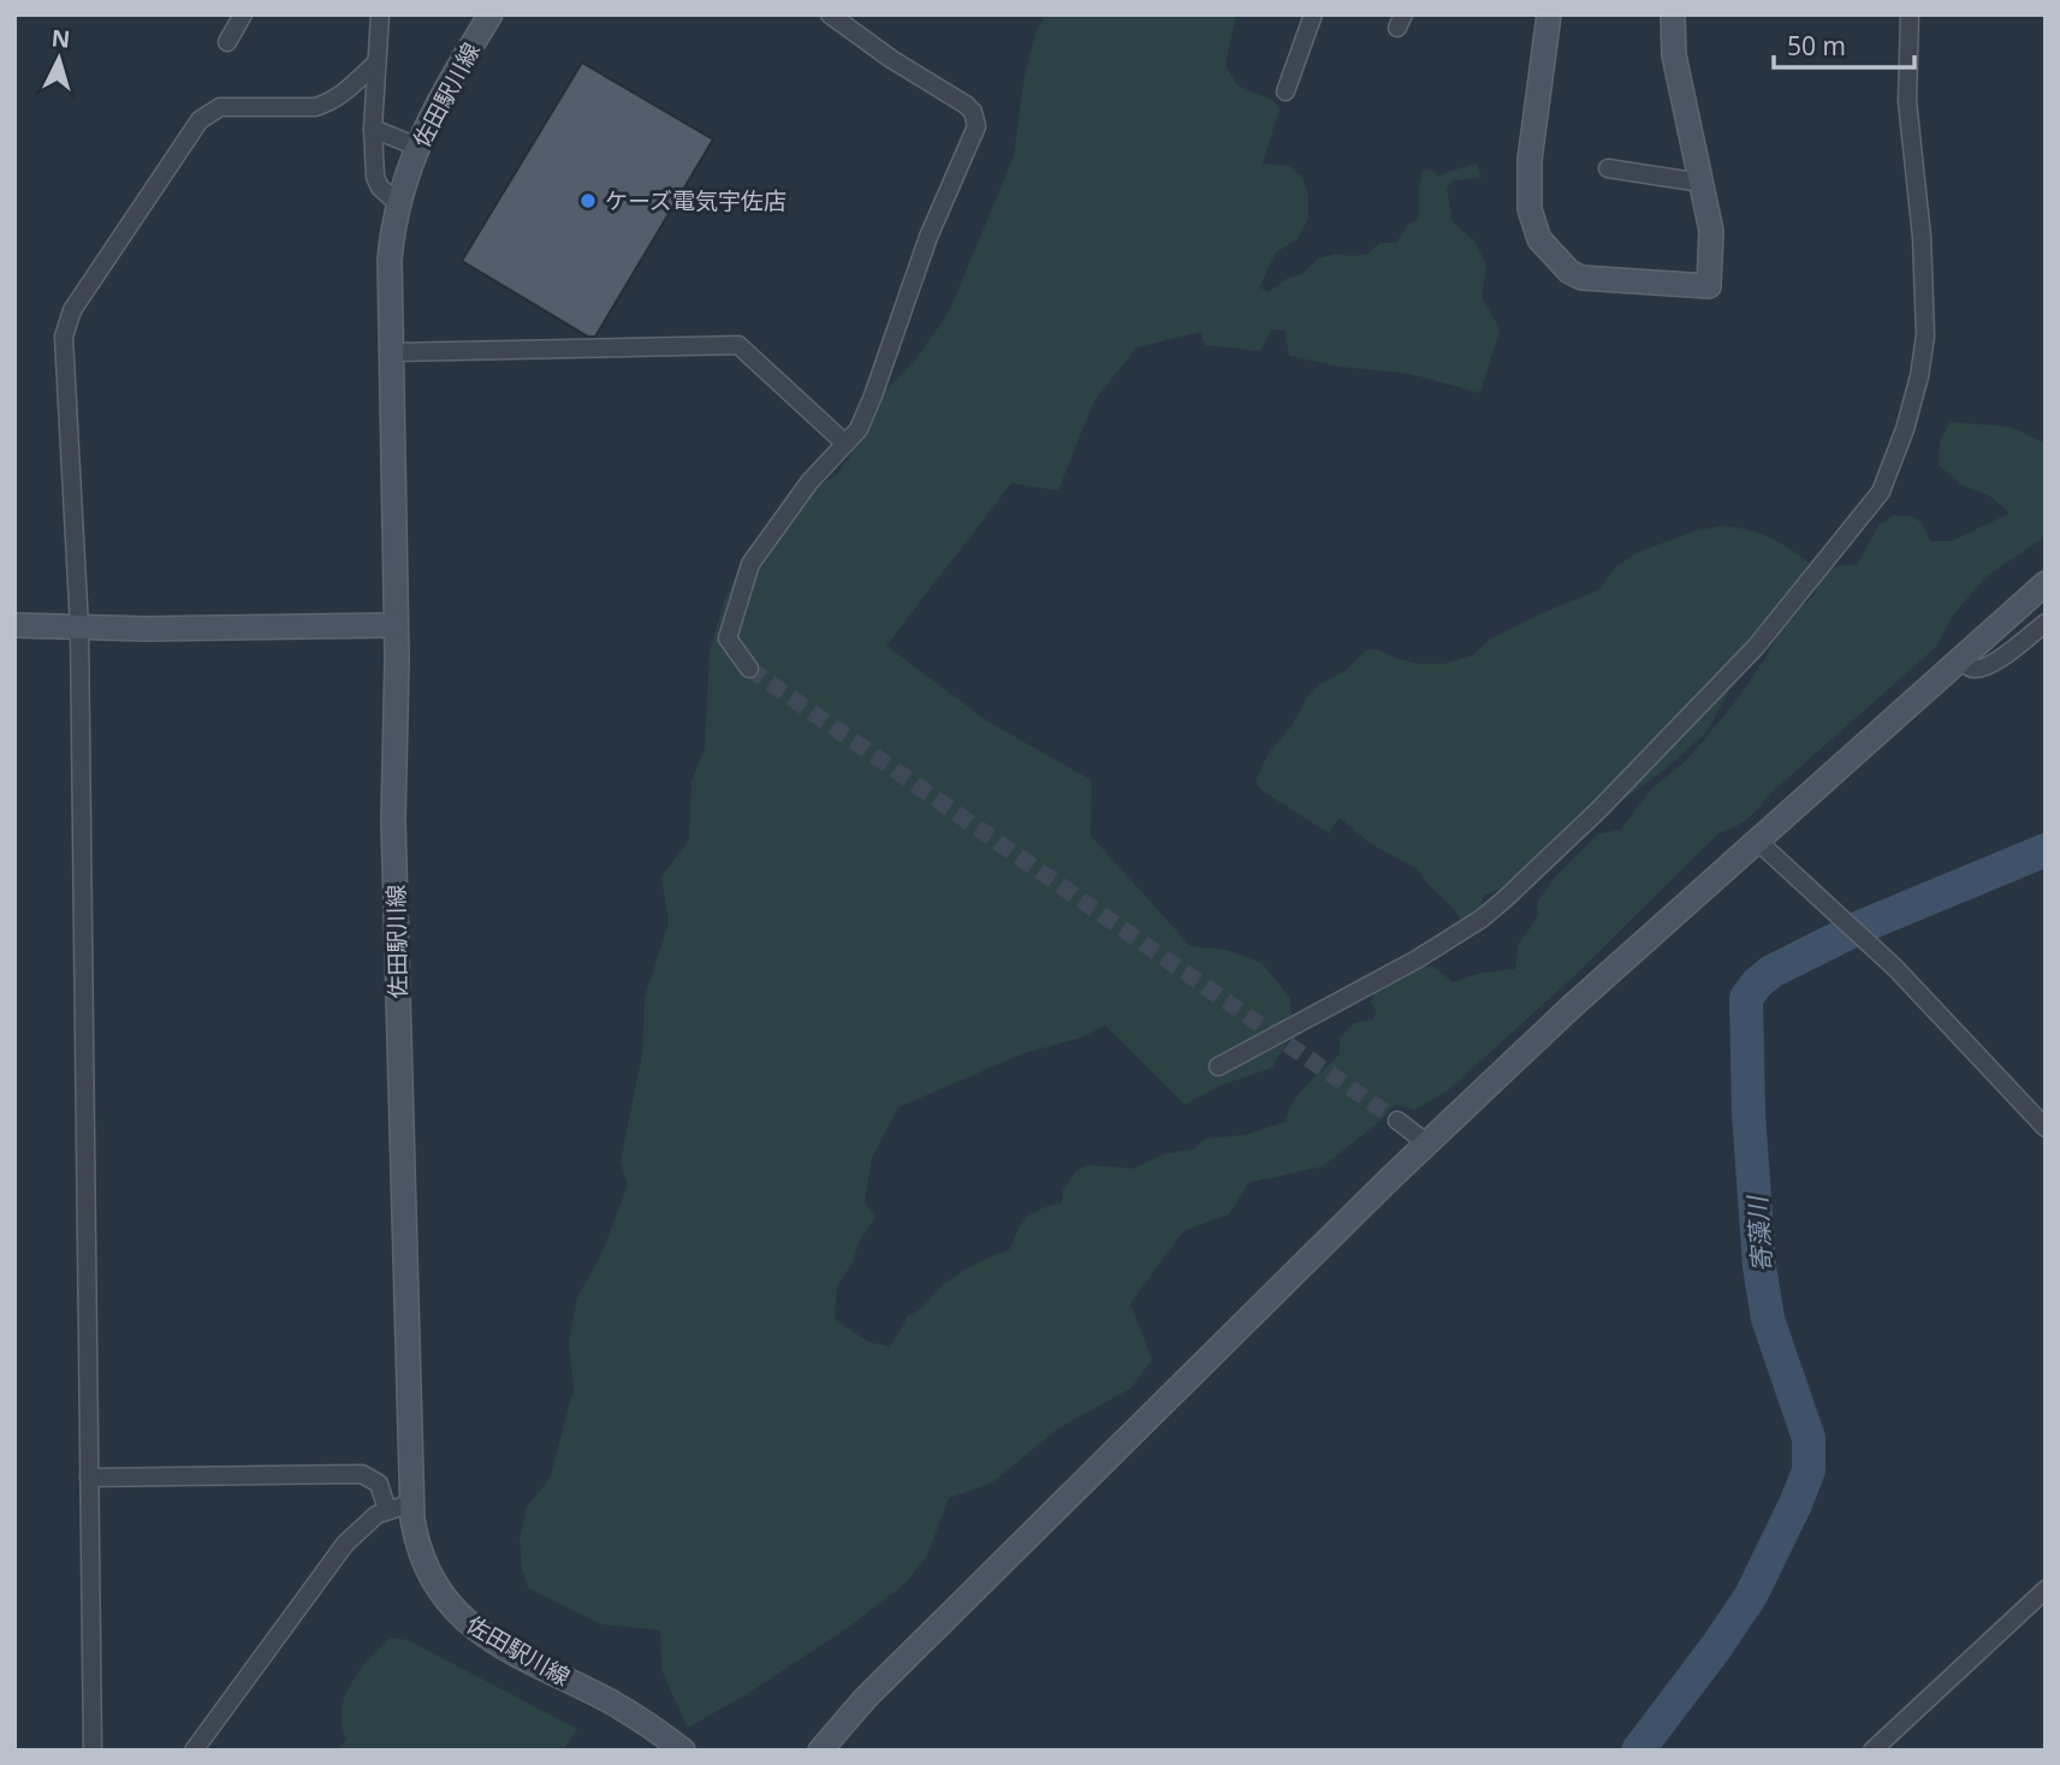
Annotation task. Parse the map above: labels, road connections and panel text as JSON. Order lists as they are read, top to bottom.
{
  "streets": {
    "street": ["佐田駅川線"]
  },
  "water": ["寄藻川"],
  "places": ["ケーズ電気宇佐店"],
  "scale_bar": "50 m",
  "north": "top"
}
